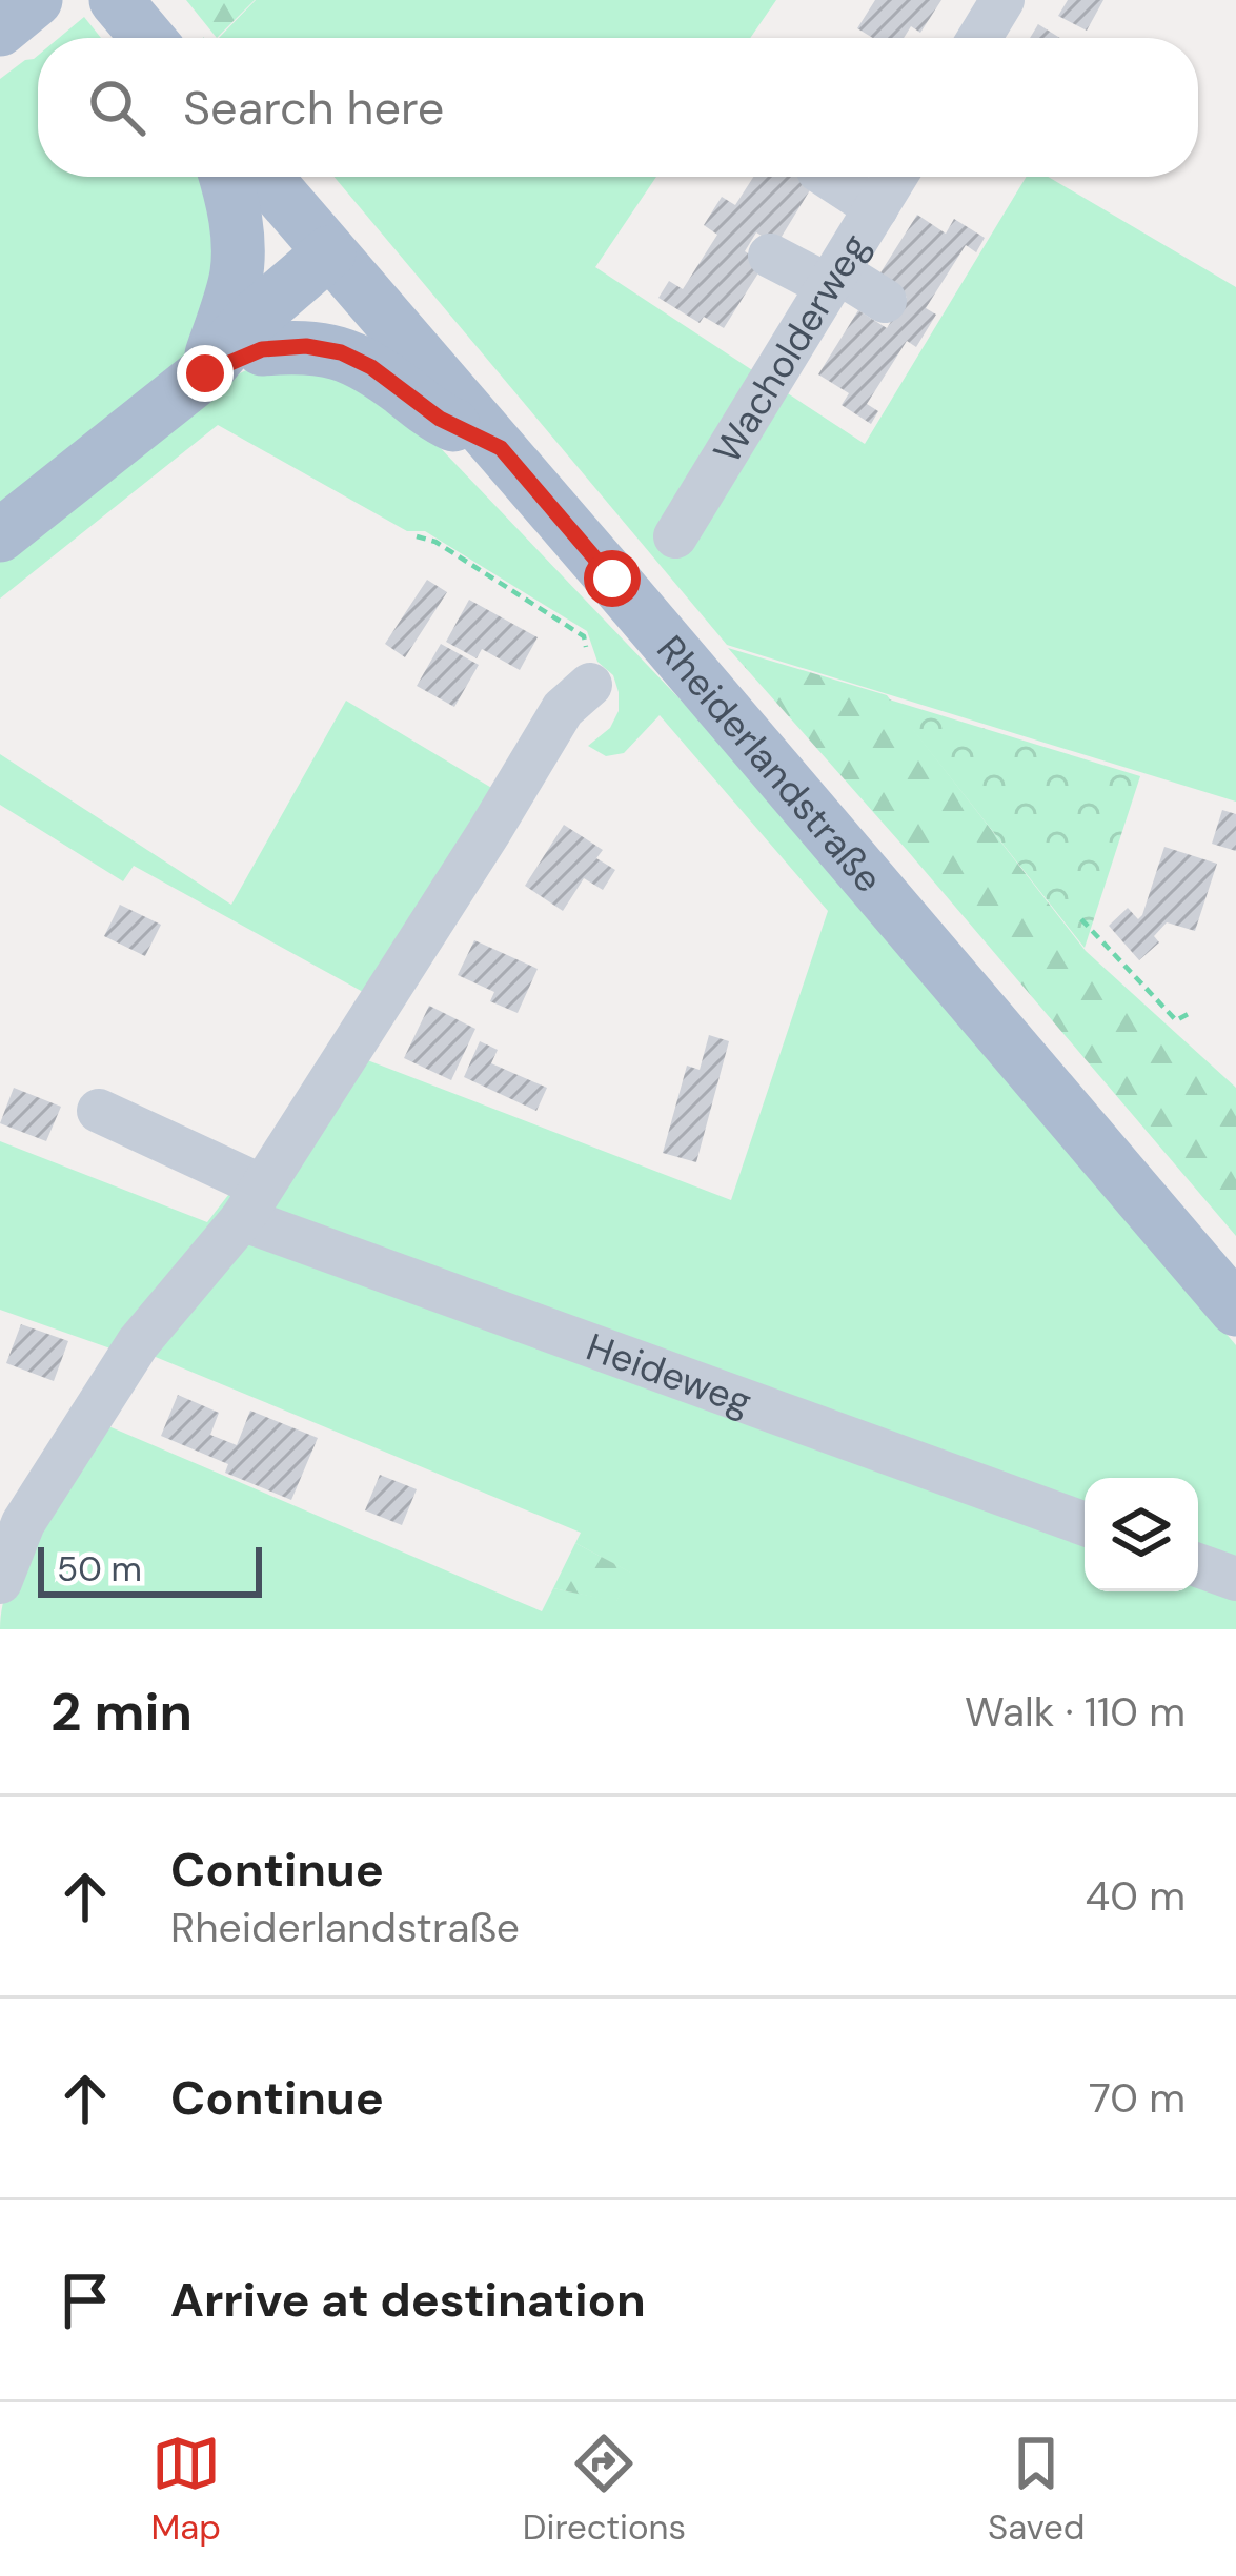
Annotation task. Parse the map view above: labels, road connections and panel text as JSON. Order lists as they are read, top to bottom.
{
  "streets": {
    "main road": ["Rheiderlandstraße"],
    "street": ["Wacholderweg", "Heideweg"]
  },
  "scale_bar": "50 m",
  "page": {
    "search": "Search here",
    "scale": "50 m",
    "heading": ["2 min", "Walk · 110 m"],
    "list": [
      ["Continue", "Rheiderlandstraße", "40 m"],
      ["Continue", "70 m"],
      "Arrive at destination"
    ],
    "nav": ["Map", "Directions", "Saved"]
  }
}
